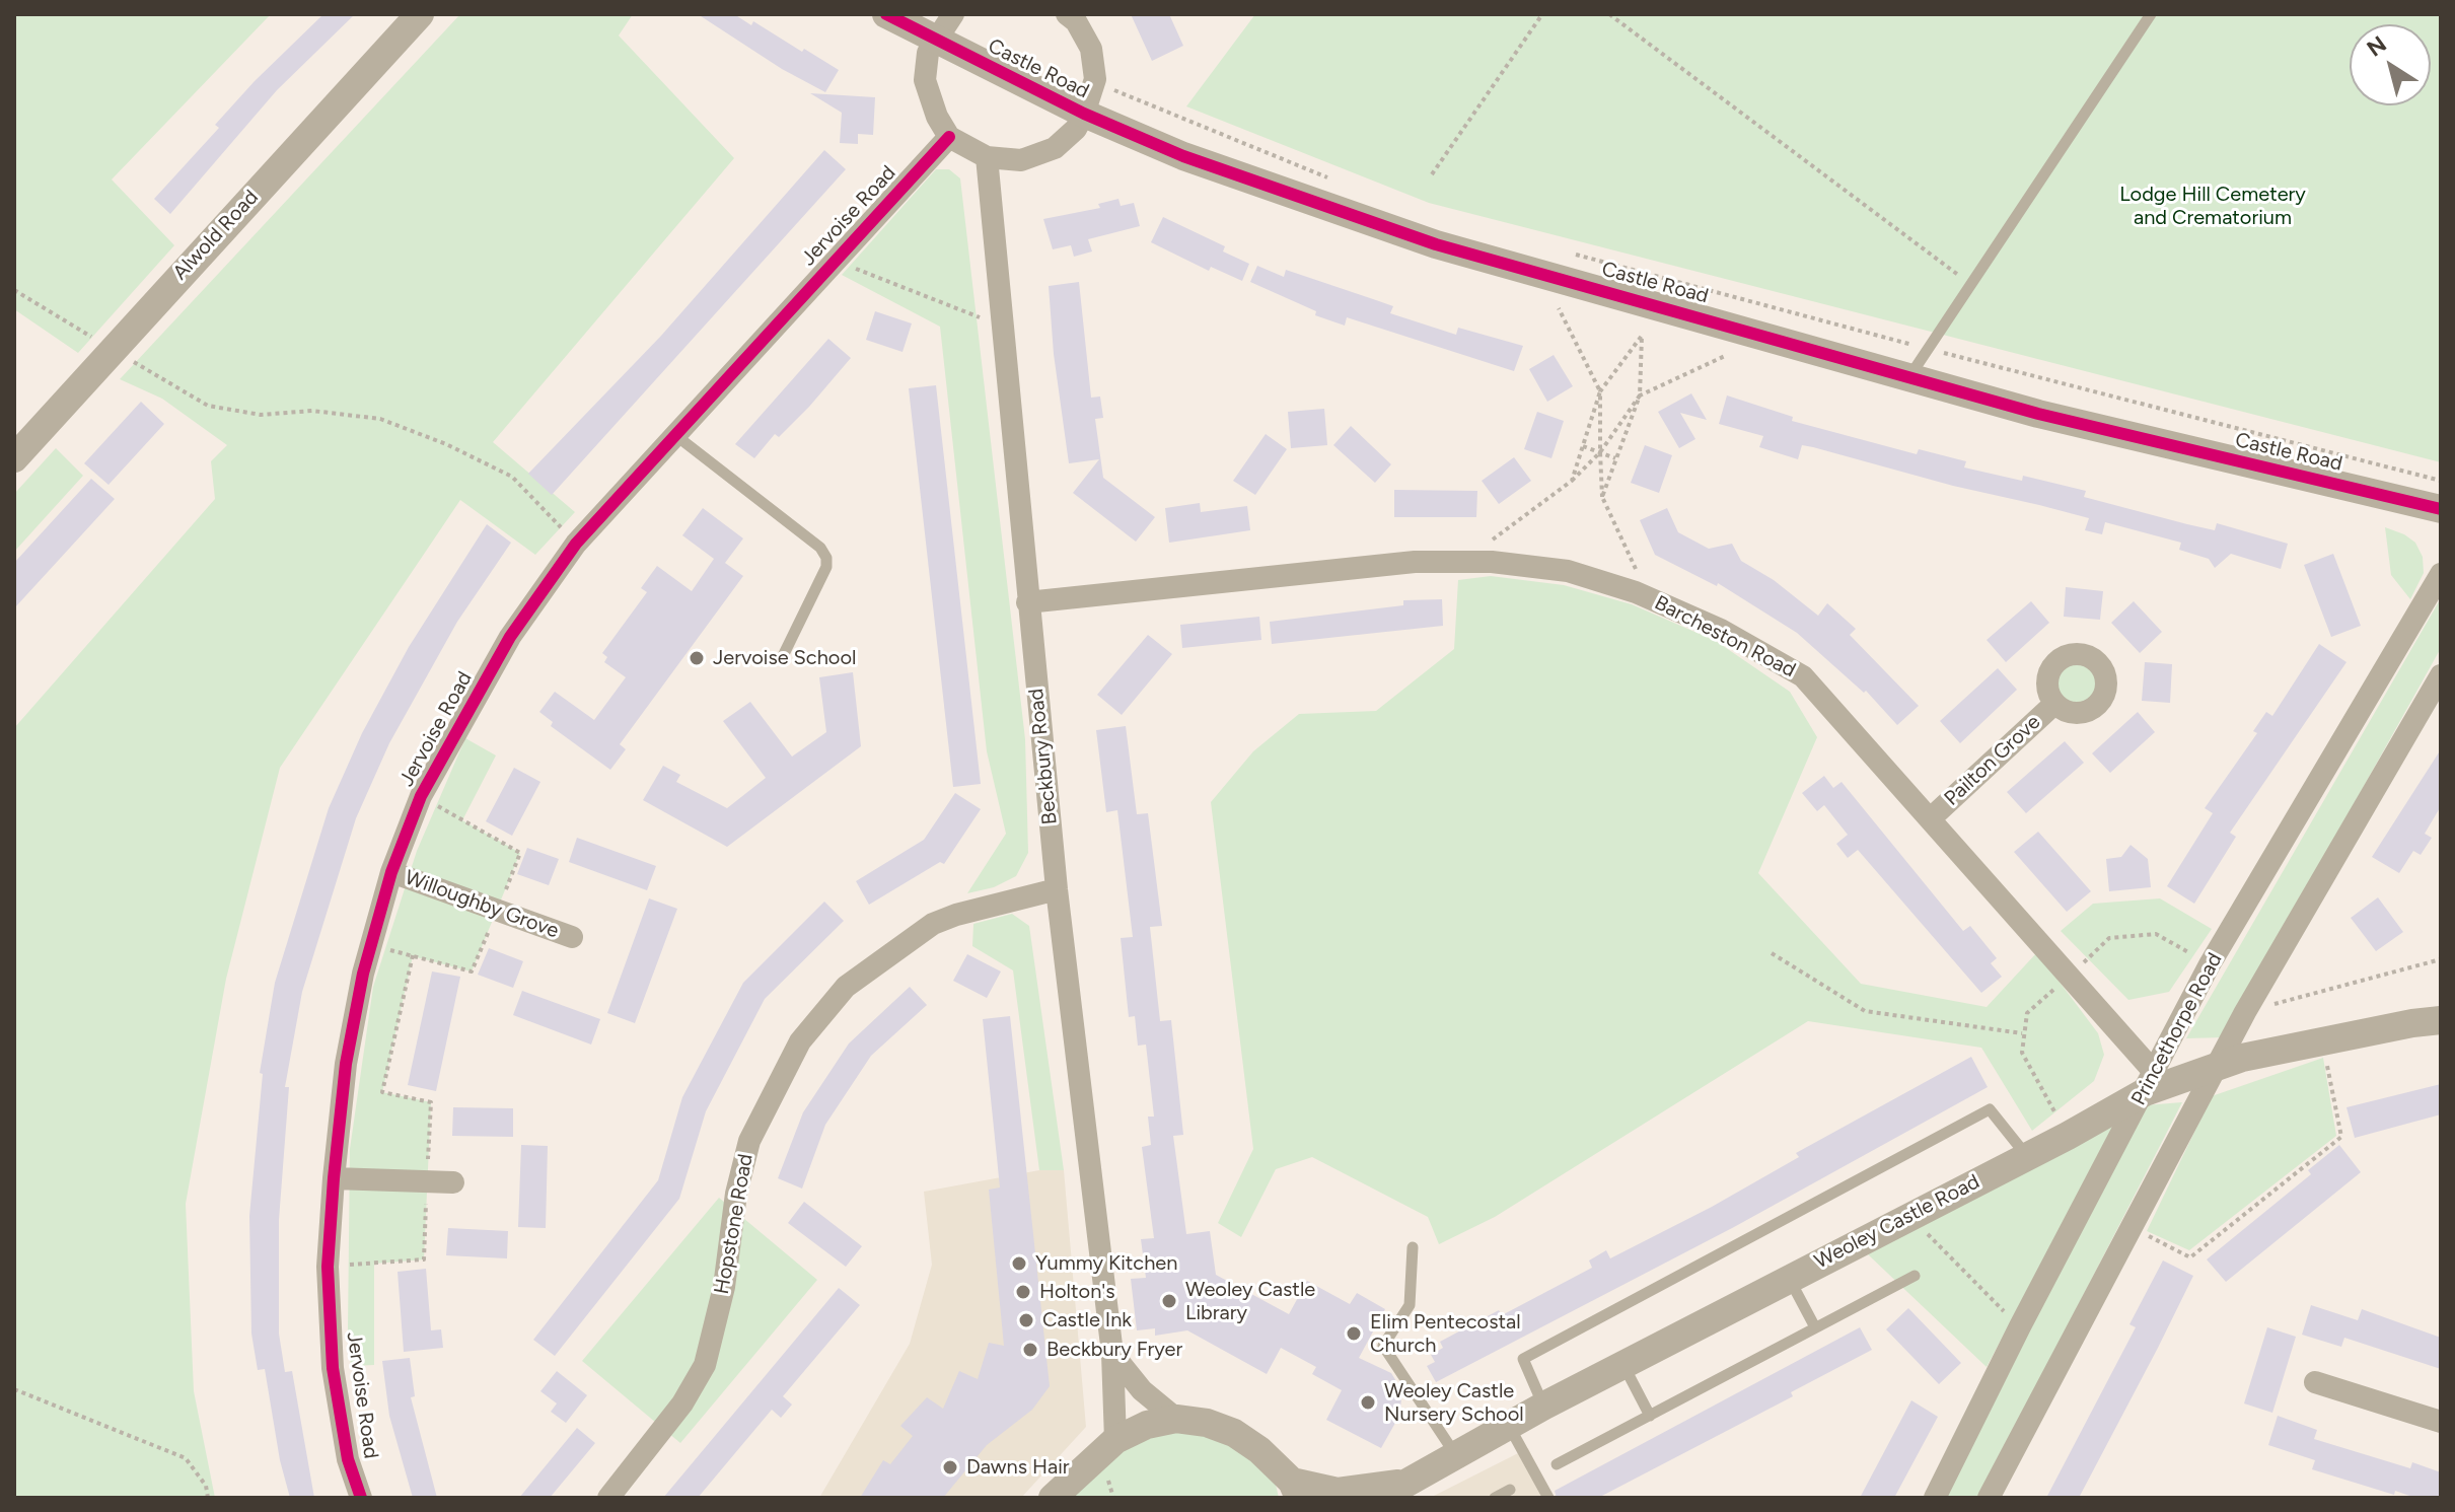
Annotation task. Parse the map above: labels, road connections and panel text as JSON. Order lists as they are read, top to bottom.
{
  "streets": {
    "street": [
      "Castle Road",
      "Jervoise Road",
      "Alwold Road",
      "Barcheston Road",
      "Beckbury Road",
      "Pailton Grove",
      "Willoughby Grove",
      "Princethorpe Road",
      "Weoley Castle Road",
      "Hopstone Road"
    ]
  },
  "crossings": [
    ["Jervoise Road", "Willoughby Grove"],
    ["Barcheston Road", "Beckbury Road"],
    ["Barcheston Road", "Pailton Grove"],
    ["Barcheston Road", "Princethorpe Road"],
    ["Barcheston Road", "Weoley Castle Road"],
    ["Beckbury Road", "Hopstone Road"],
    ["Princethorpe Road", "Weoley Castle Road"]
  ],
  "parks": ["Lodge Hill Cemetery and Crematorium"],
  "places": [
    "Jervoise School",
    "Yummy Kitchen",
    "Holton's",
    "Weoley Castle Library",
    "Castle Ink",
    "Elim Pentecostal Church",
    "Beckbury Fryer",
    "Weoley Castle Nursery School",
    "Dawns Hair"
  ],
  "north": "top left"
}
